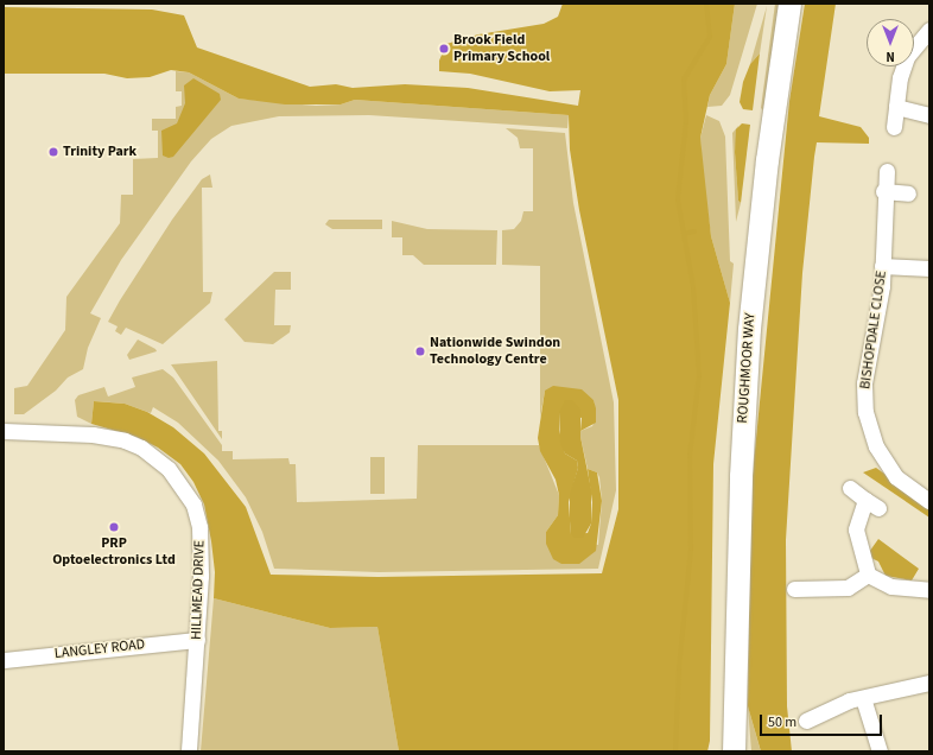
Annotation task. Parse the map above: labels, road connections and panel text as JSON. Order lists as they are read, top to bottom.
{
  "streets": {
    "main road": ["ROUGHMOOR WAY"],
    "street": ["BISHOPDALE CLOSE", "HILLMEAD DRIVE", "LANGLEY ROAD"]
  },
  "crossings": [
    ["HILLMEAD DRIVE", "LANGLEY ROAD"]
  ],
  "places": [
    "Brook Field Primary School",
    "Trinity Park",
    "Nationwide Swindon Technology Centre",
    "PRP Optoelectronics Ltd"
  ],
  "scale_bar": "50 m",
  "north": "bottom"
}
